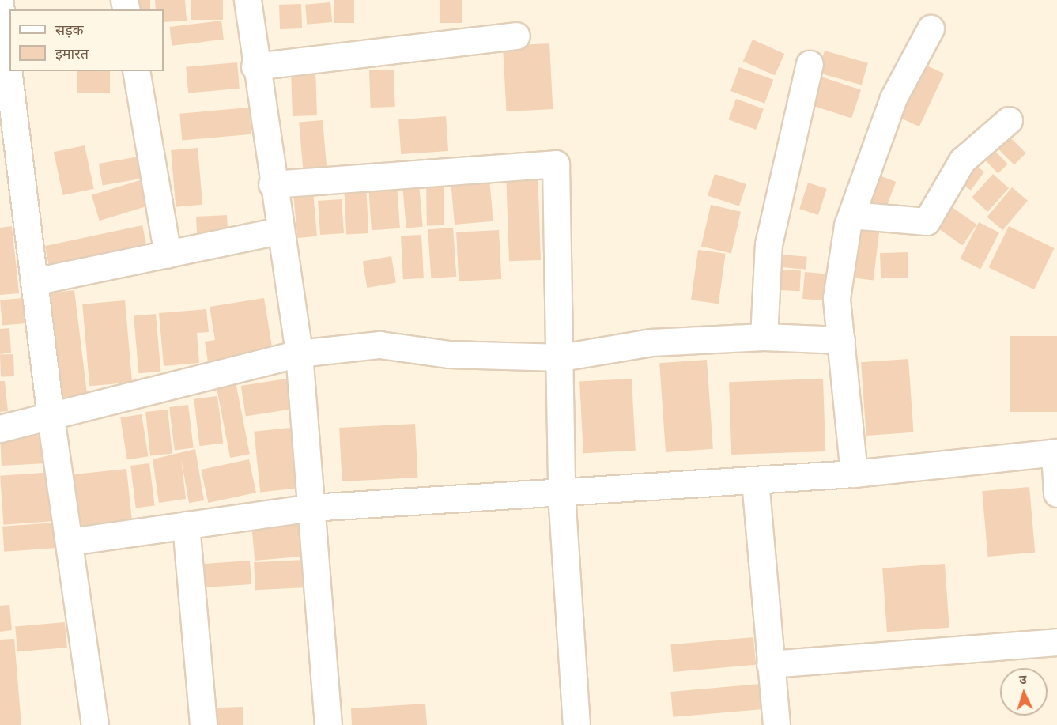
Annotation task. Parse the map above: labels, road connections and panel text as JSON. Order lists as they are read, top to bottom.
{
  "legend": ["सड़क", "इमारत"],
  "north": "top"
}
